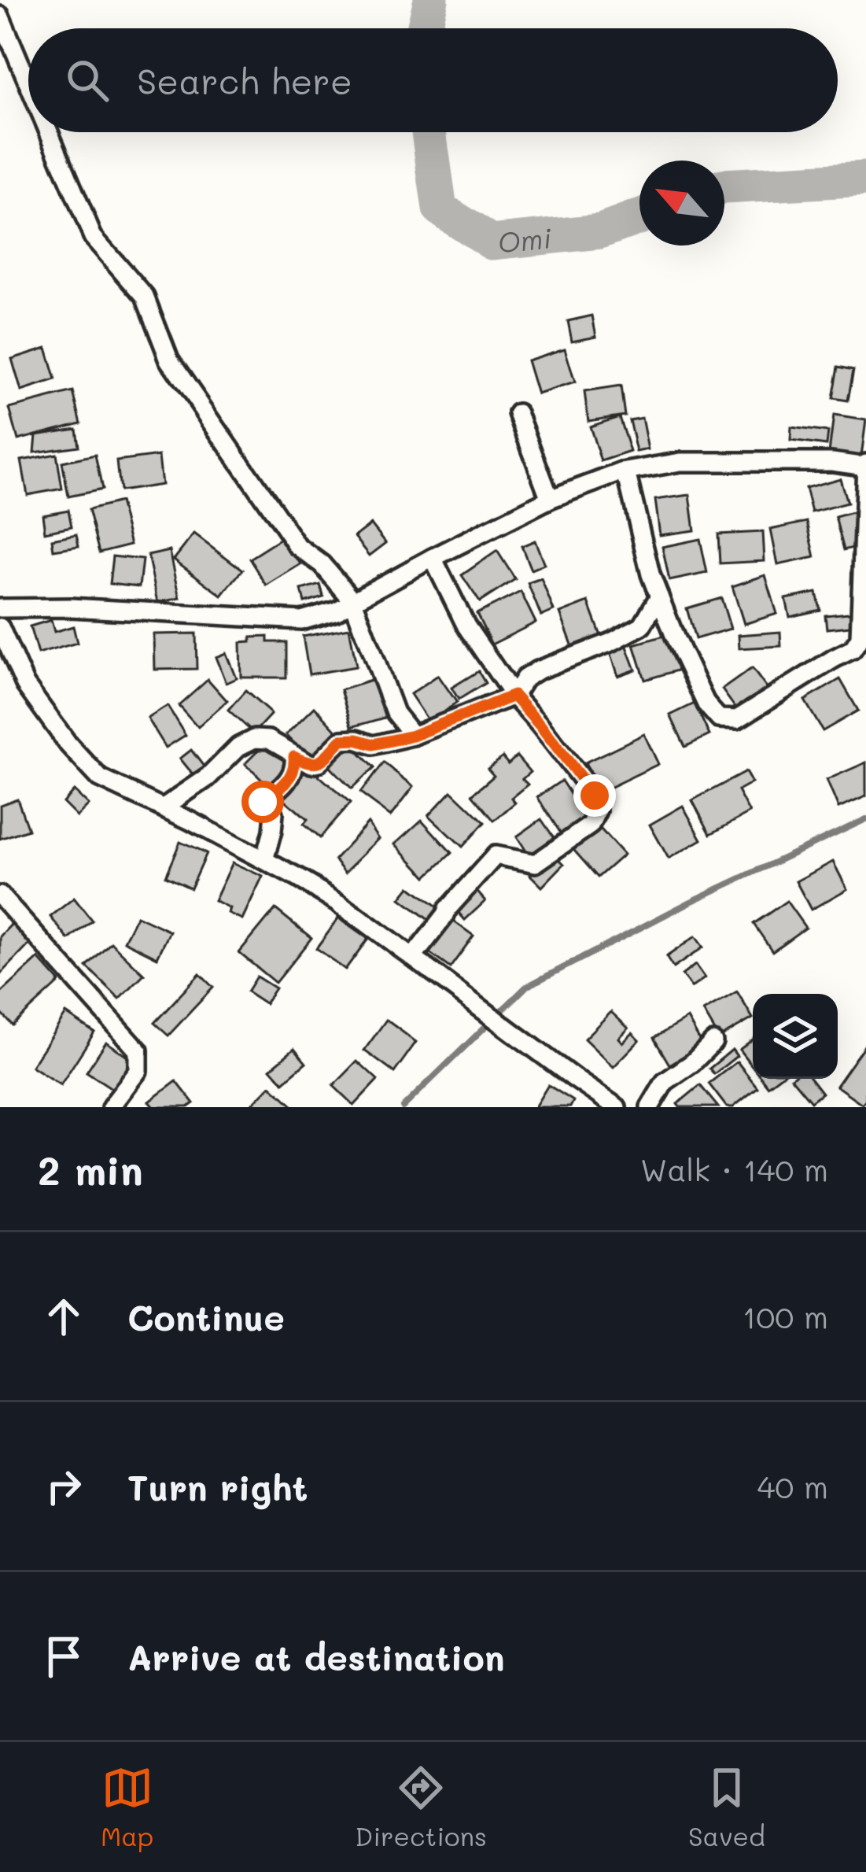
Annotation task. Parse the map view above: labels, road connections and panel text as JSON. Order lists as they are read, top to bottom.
{
  "water": ["Omi"],
  "north": "top left",
  "page": {
    "search": "Search here",
    "heading": ["2 min", "Walk · 140 m"],
    "list": [
      ["Continue", "100 m"],
      ["Turn right", "40 m"],
      "Arrive at destination"
    ],
    "nav": ["Map", "Directions", "Saved"]
  }
}
